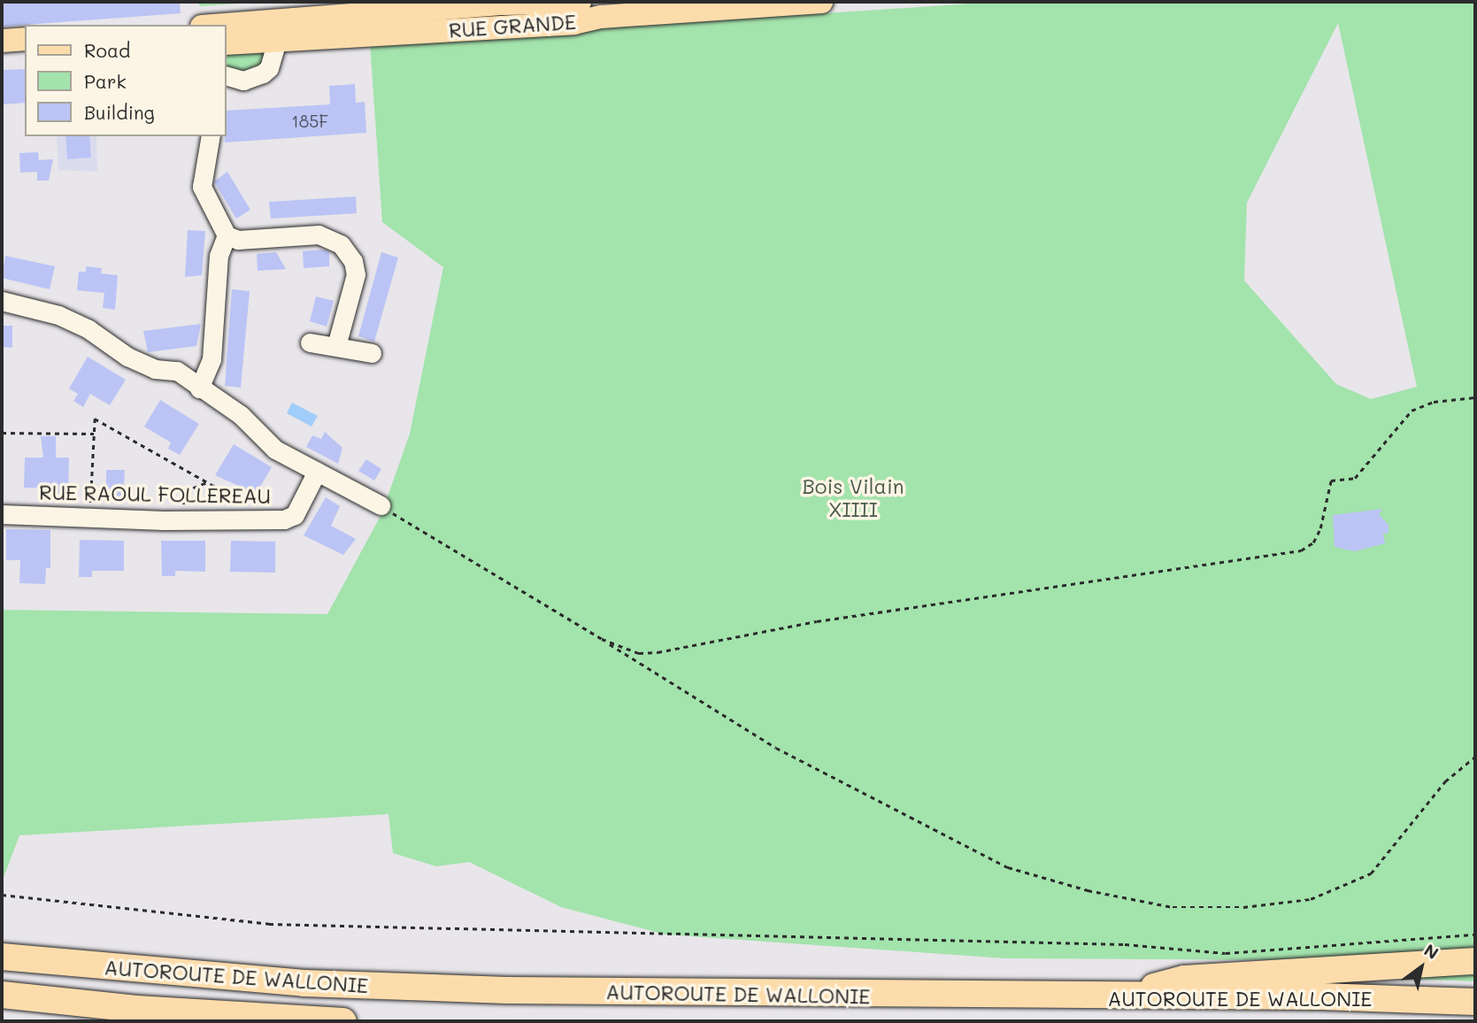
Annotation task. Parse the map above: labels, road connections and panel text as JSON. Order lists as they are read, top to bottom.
{
  "streets": {
    "highway": ["AUTOROUTE DE WALLONIE"],
    "main road": ["RUE GRANDE"],
    "street": ["RUE RAOUL FOLLEREAU"]
  },
  "parks": ["Bois Vilain XIIII"],
  "house_numbers": ["185F"],
  "legend": ["Road", "Park", "Building"],
  "north": "top right"
}
